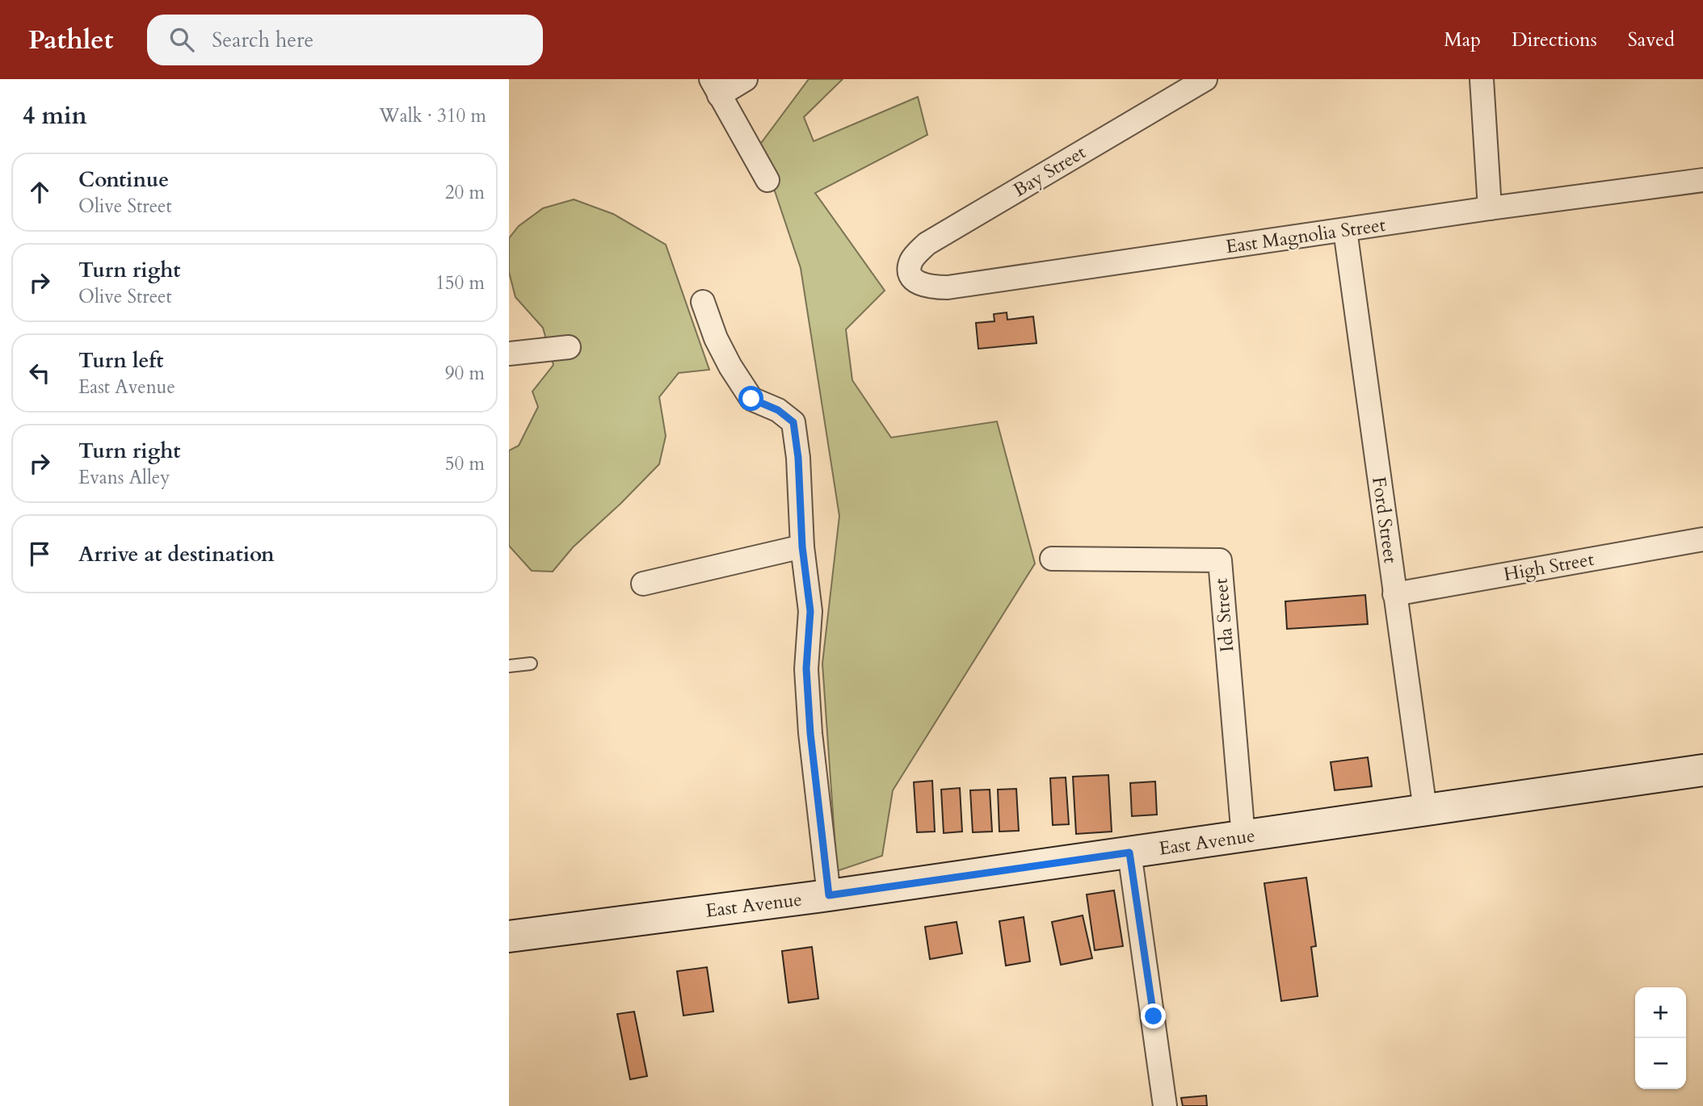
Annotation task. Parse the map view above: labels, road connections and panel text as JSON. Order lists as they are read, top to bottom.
{
  "streets": {
    "street": [
      "Bay Street",
      "East Magnolia Street",
      "Ford Street",
      "High Street",
      "Ida Street",
      "East Avenue"
    ]
  },
  "crossings": [
    ["Bay Street", "East Magnolia Street"],
    ["East Magnolia Street", "Ford Street"],
    ["Ford Street", "High Street"],
    ["Ford Street", "East Avenue"],
    ["Ida Street", "East Avenue"]
  ],
  "page": {
    "header": "Pathlet",
    "search": "Search here",
    "nav": ["Map", "Directions", "Saved"],
    "heading": ["4 min", "Walk · 310 m"],
    "list": [
      ["Continue", "Olive Street", "20 m"],
      ["Turn right", "Olive Street", "150 m"],
      ["Turn left", "East Avenue", "90 m"],
      ["Turn right", "Evans Alley", "50 m"],
      "Arrive at destination"
    ],
    "map_buttons": ["+", "−"]
  }
}
